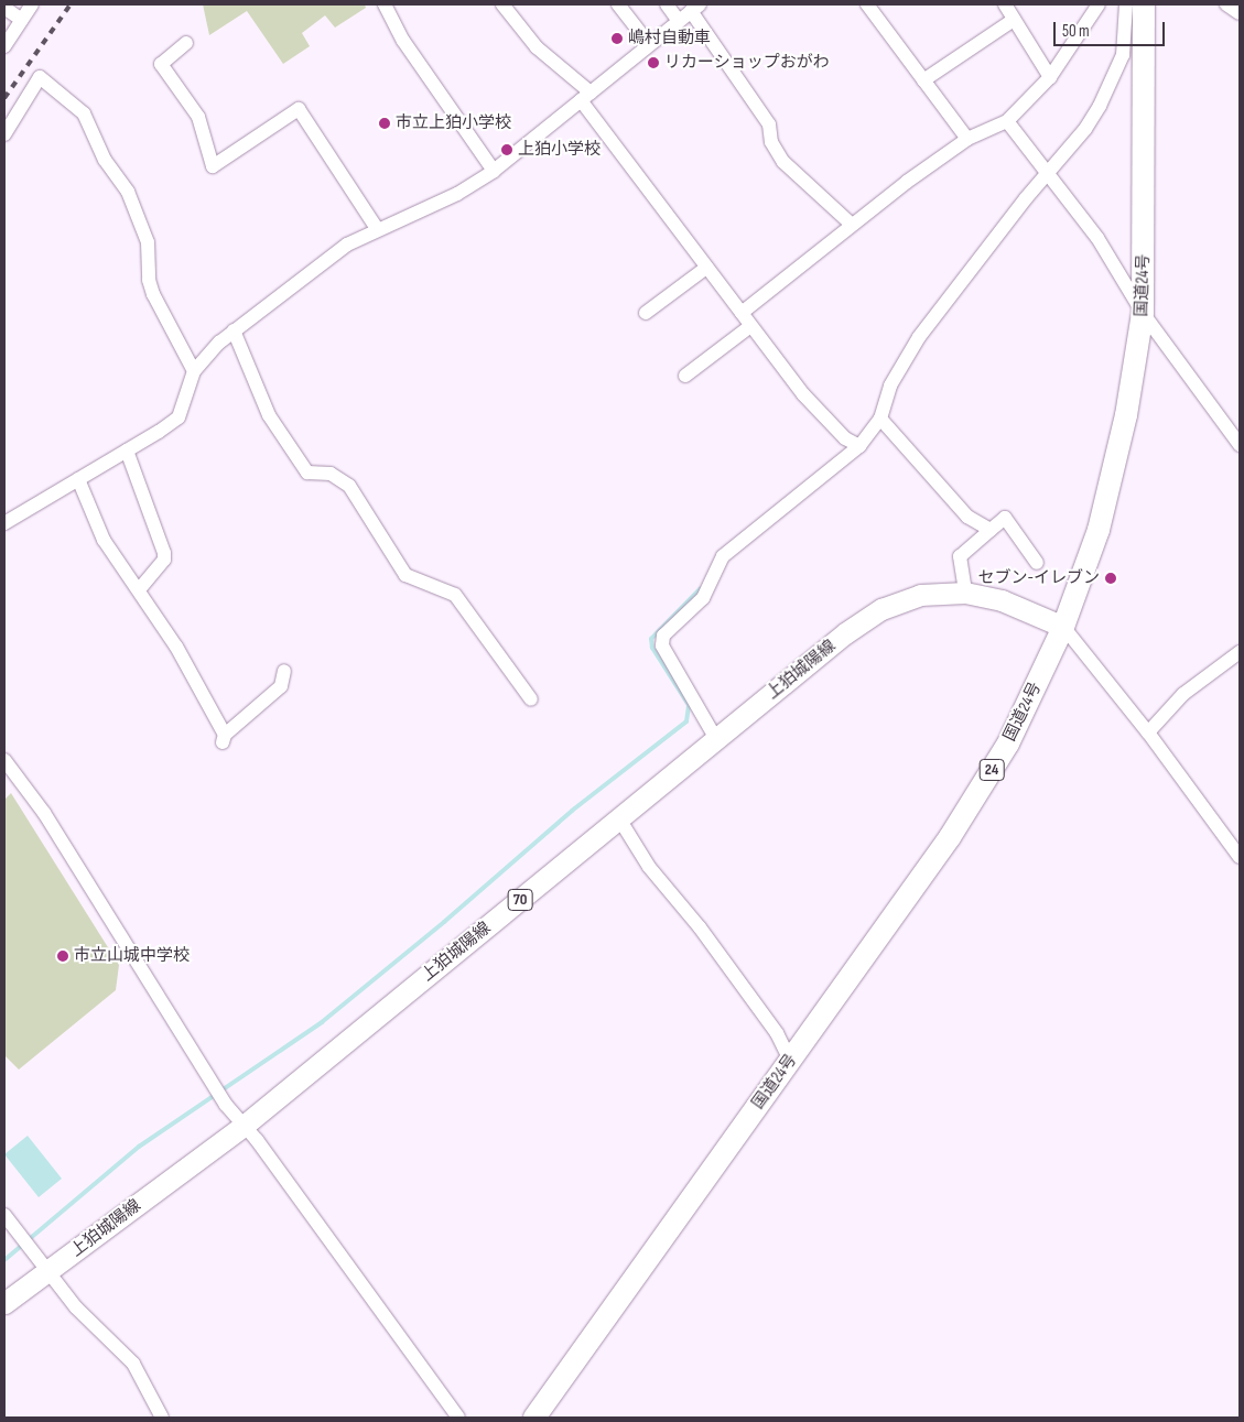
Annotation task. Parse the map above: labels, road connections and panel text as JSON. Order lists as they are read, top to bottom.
{
  "streets": {
    "highway": ["国道24号", "24"],
    "main road": ["上狛城陽線", "70"]
  },
  "crossings": [
    ["国道24号", "上狛城陽線"]
  ],
  "places": [
    "嶋村自動車",
    "リカーショップおがわ",
    "市立上狛小学校",
    "上狛小学校",
    "セブン-イレブン",
    "市立山城中学校"
  ],
  "scale_bar": "50 m"
}
